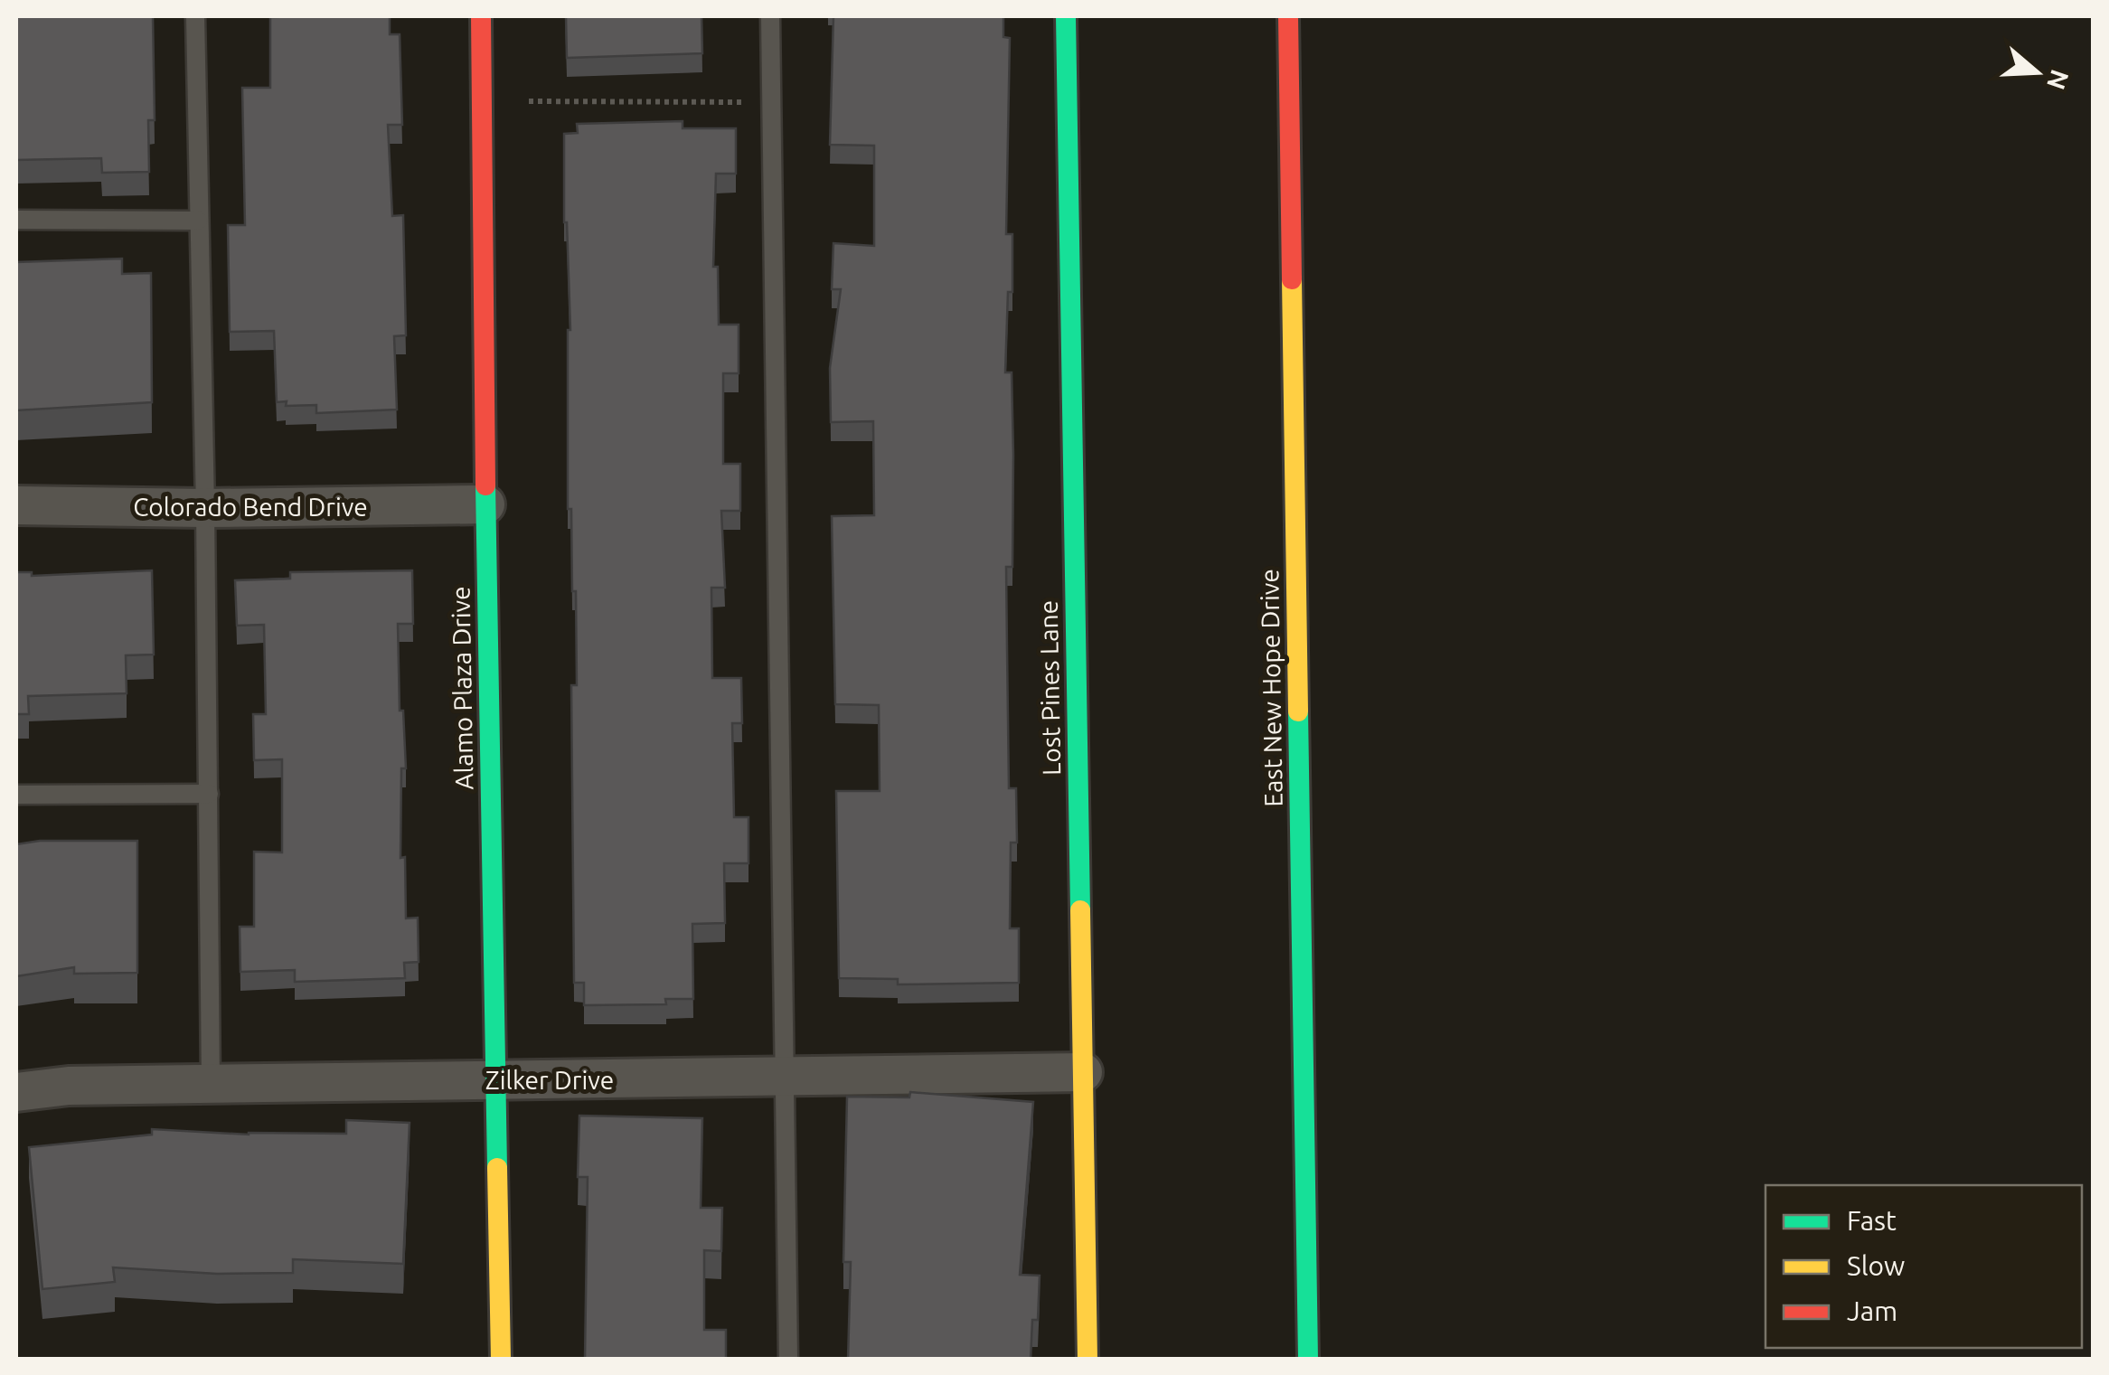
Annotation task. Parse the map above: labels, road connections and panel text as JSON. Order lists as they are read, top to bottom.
{
  "streets": {
    "street": [
      "Colorado Bend Drive",
      "Alamo Plaza Drive",
      "Lost Pines Lane",
      "East New Hope Drive",
      "Zilker Drive"
    ]
  },
  "crossings": [
    ["Colorado Bend Drive", "Alamo Plaza Drive"],
    ["Alamo Plaza Drive", "Zilker Drive"],
    ["Lost Pines Lane", "Zilker Drive"]
  ],
  "legend": ["Fast", "Slow", "Jam"],
  "north": "right"
}
